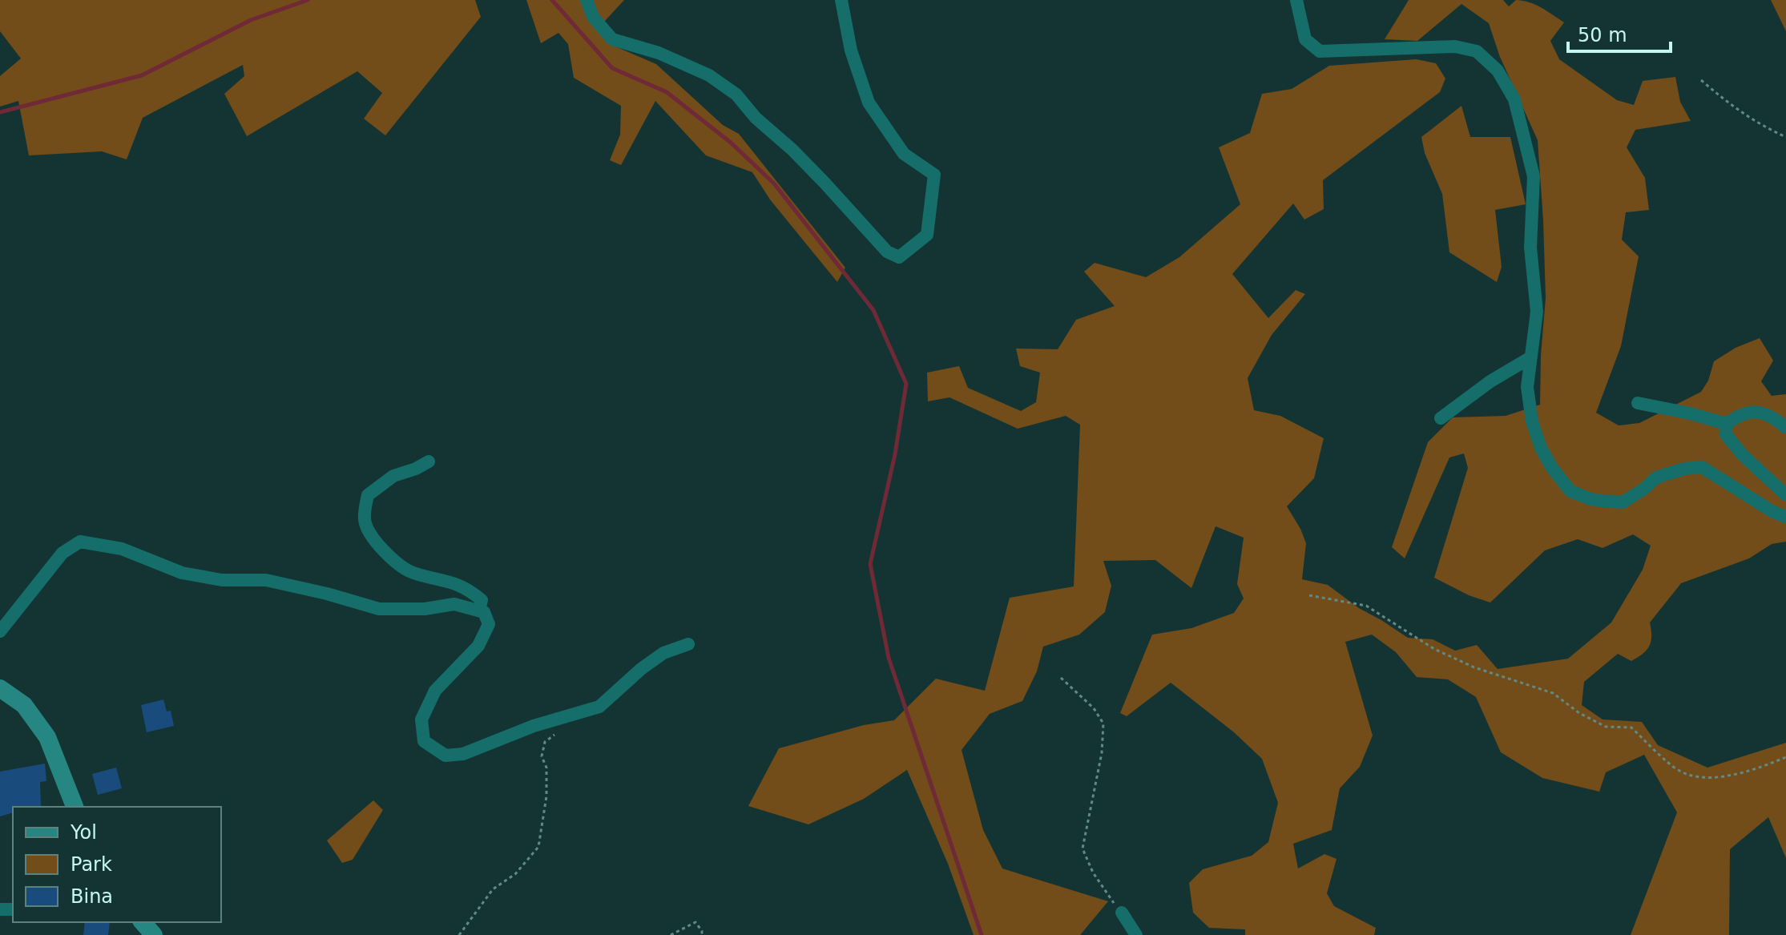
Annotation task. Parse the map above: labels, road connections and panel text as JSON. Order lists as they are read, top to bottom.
{
  "legend": ["Yol", "Park", "Bina"],
  "scale_bar": "50 m"
}
